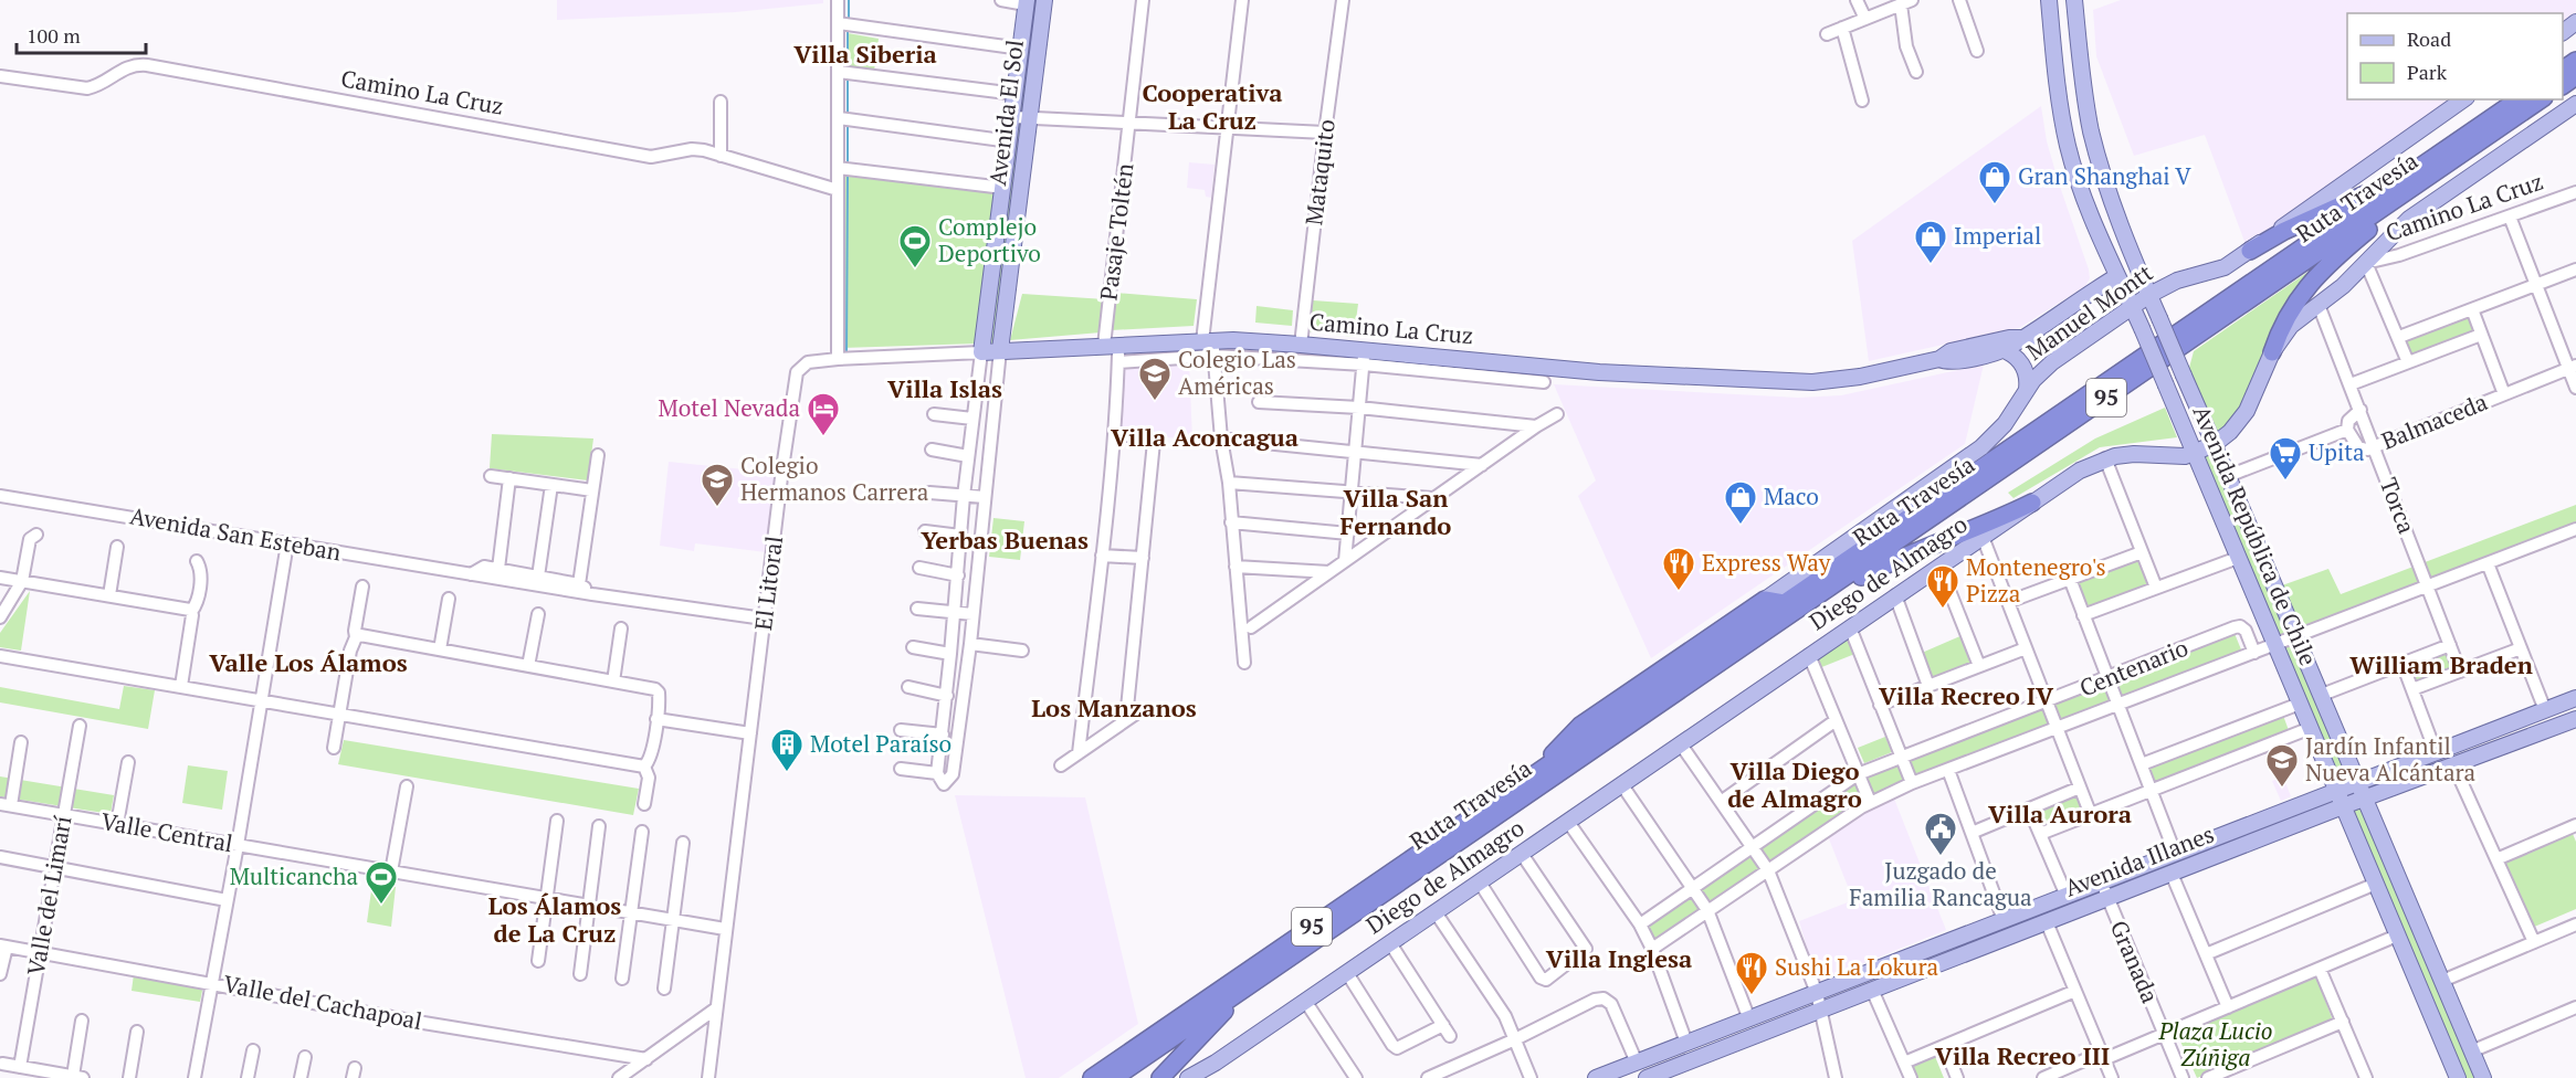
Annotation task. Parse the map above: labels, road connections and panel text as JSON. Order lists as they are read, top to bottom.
{
  "streets": {
    "highway": ["Ruta Travesía", "95"],
    "main road": [
      "Camino La Cruz",
      "Avenida El Sol",
      "Manuel Montt",
      "Avenida República de Chile",
      "Diego de Almagro",
      "Avenida Illanes"
    ],
    "street": [
      "Mataquito",
      "Pasaje Toltén",
      "Balmaceda",
      "Torca",
      "Avenida San Esteban",
      "El Litoral",
      "Centenario",
      "Valle Central",
      "Valle del Limarí",
      "Granada",
      "Valle del Cachapoal"
    ]
  },
  "crossings": [
    ["Camino La Cruz", "Avenida El Sol"],
    ["Camino La Cruz", "Mataquito"],
    ["Camino La Cruz", "Pasaje Toltén"],
    ["Camino La Cruz", "Avenida República de Chile"],
    ["Camino La Cruz", "Diego de Almagro"],
    ["Camino La Cruz", "El Litoral"],
    ["Manuel Montt", "Avenida República de Chile"],
    ["Balmaceda", "Torca"],
    ["Balmaceda", "Avenida República de Chile"],
    ["Torca", "Diego de Almagro"],
    ["Torca", "Centenario"],
    ["Avenida San Esteban", "El Litoral"],
    ["Avenida República de Chile", "Diego de Almagro"],
    ["Avenida República de Chile", "Centenario"],
    ["Avenida República de Chile", "Avenida Illanes"],
    ["El Litoral", "Valle Central"],
    ["Valle Central", "Valle del Limarí"],
    ["Avenida Illanes", "Granada"],
    ["Valle del Limarí", "Valle del Cachapoal"]
  ],
  "districts": [
    "Villa Siberia",
    "Cooperativa La Cruz",
    "Villa Islas",
    "Villa Aconcagua",
    "Villa San Fernando",
    "Yerbas Buenas",
    "Valle Los Álamos",
    "William Braden",
    "Villa Recreo IV",
    "Los Manzanos",
    "Villa Diego de Almagro",
    "Villa Aurora",
    "Los Álamos de La Cruz",
    "Villa Inglesa",
    "Villa Recreo III"
  ],
  "parks": ["Plaza Lucio Zúñiga"],
  "places": {
    "shop": ["Gran Shanghai V", "Imperial", "Maco"],
    "sports": ["Complejo Deportivo", "Multicancha"],
    "school or university": ["Colegio Las Américas", "Colegio Hermanos Carrera", "Jardín Infantil Nueva Alcántara"],
    "hotel": ["Motel Nevada"],
    "supermarket": ["Upita"],
    "restaurant": ["Express Way", "Montenegro's Pizza", "Sushi La Lokura"],
    "building": ["Motel Paraíso"],
    "public building": ["Juzgado de Familia Rancagua"]
  },
  "legend": ["Road", "Park"],
  "scale_bar": "100 m"
}
